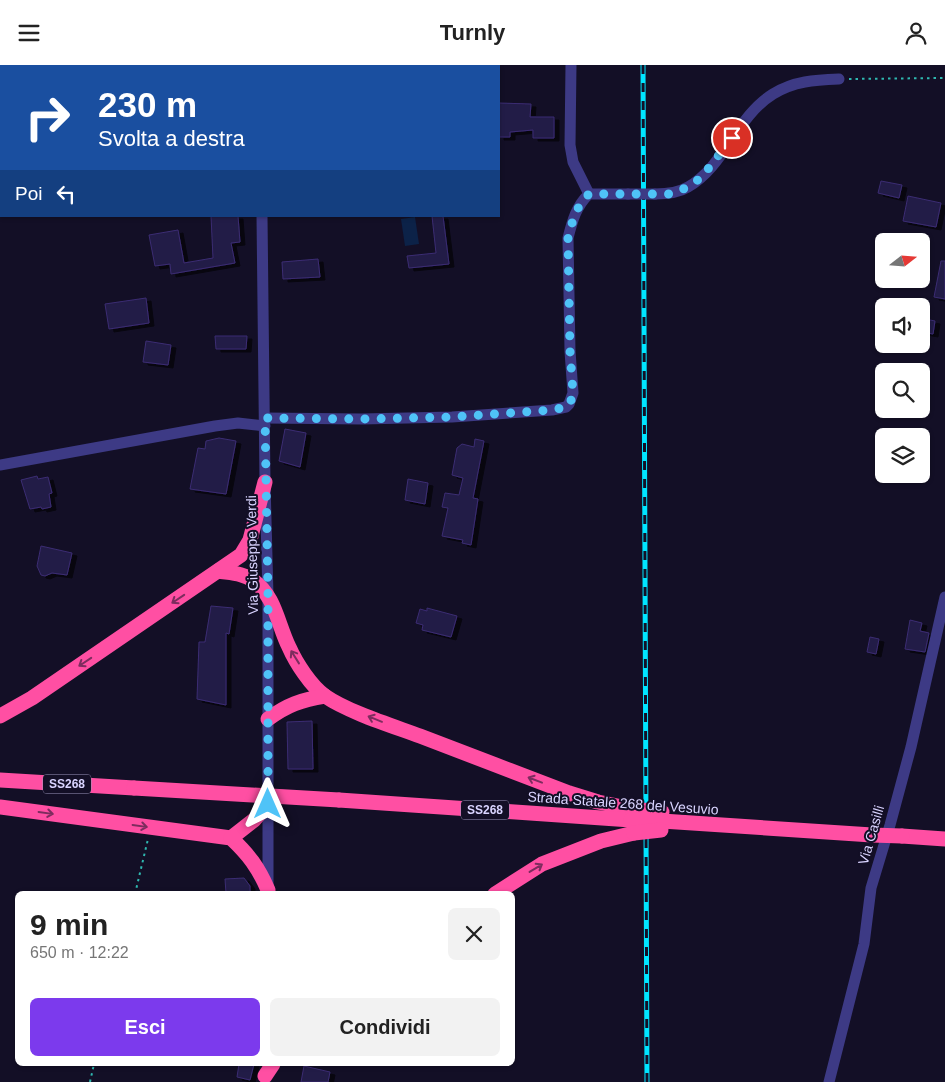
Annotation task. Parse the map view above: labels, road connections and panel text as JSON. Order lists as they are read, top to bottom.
{
  "streets": {
    "highway": ["SS268", "Strada Statale 268 del Vesuvio"],
    "street": ["Via Giuseppe Verdi", "Via Casilli"]
  },
  "north": "right",
  "page": {
    "header": "Turnly",
    "turn": ["230 m", "Svolta a destra"],
    "then": "Poi",
    "heading": ["9 min", "650 m · 12:22"],
    "buttons": ["Esci", "Condividi"]
  }
}
